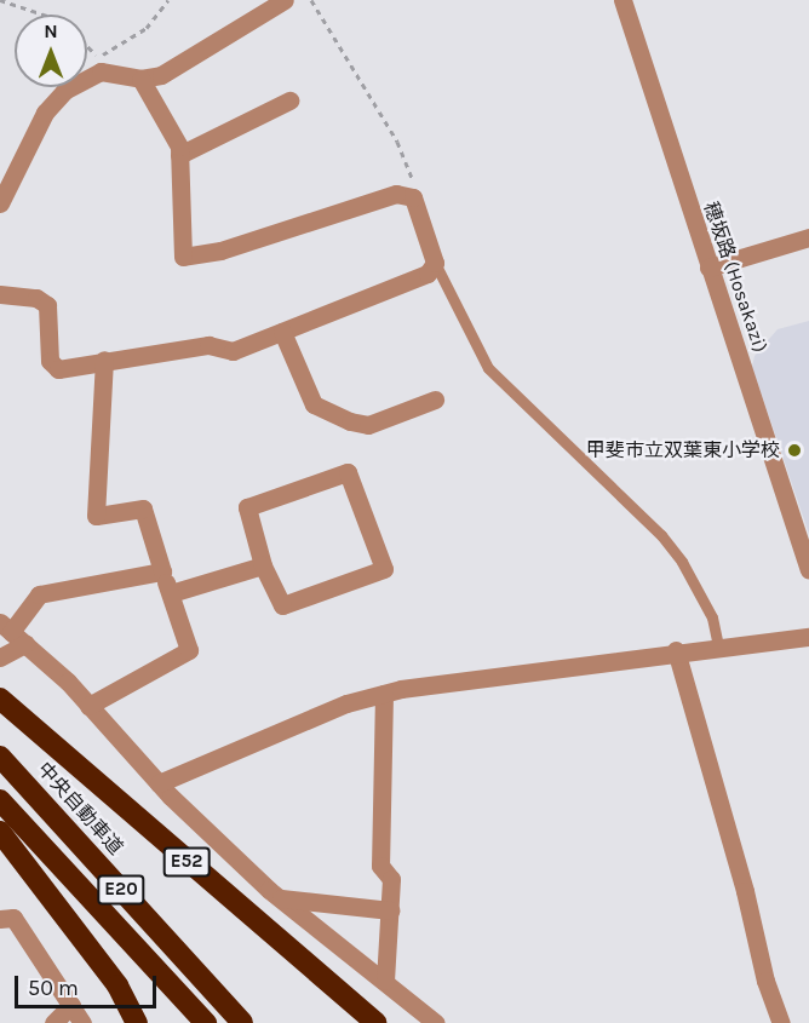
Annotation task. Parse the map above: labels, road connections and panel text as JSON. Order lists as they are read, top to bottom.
{
  "streets": {
    "highway": ["中央自動車道", "E52", "E20"],
    "street": ["穂坂路 (Hosakazi)"]
  },
  "places": ["甲斐市立双葉東小学校"],
  "scale_bar": "50 m",
  "north": "top"
}
